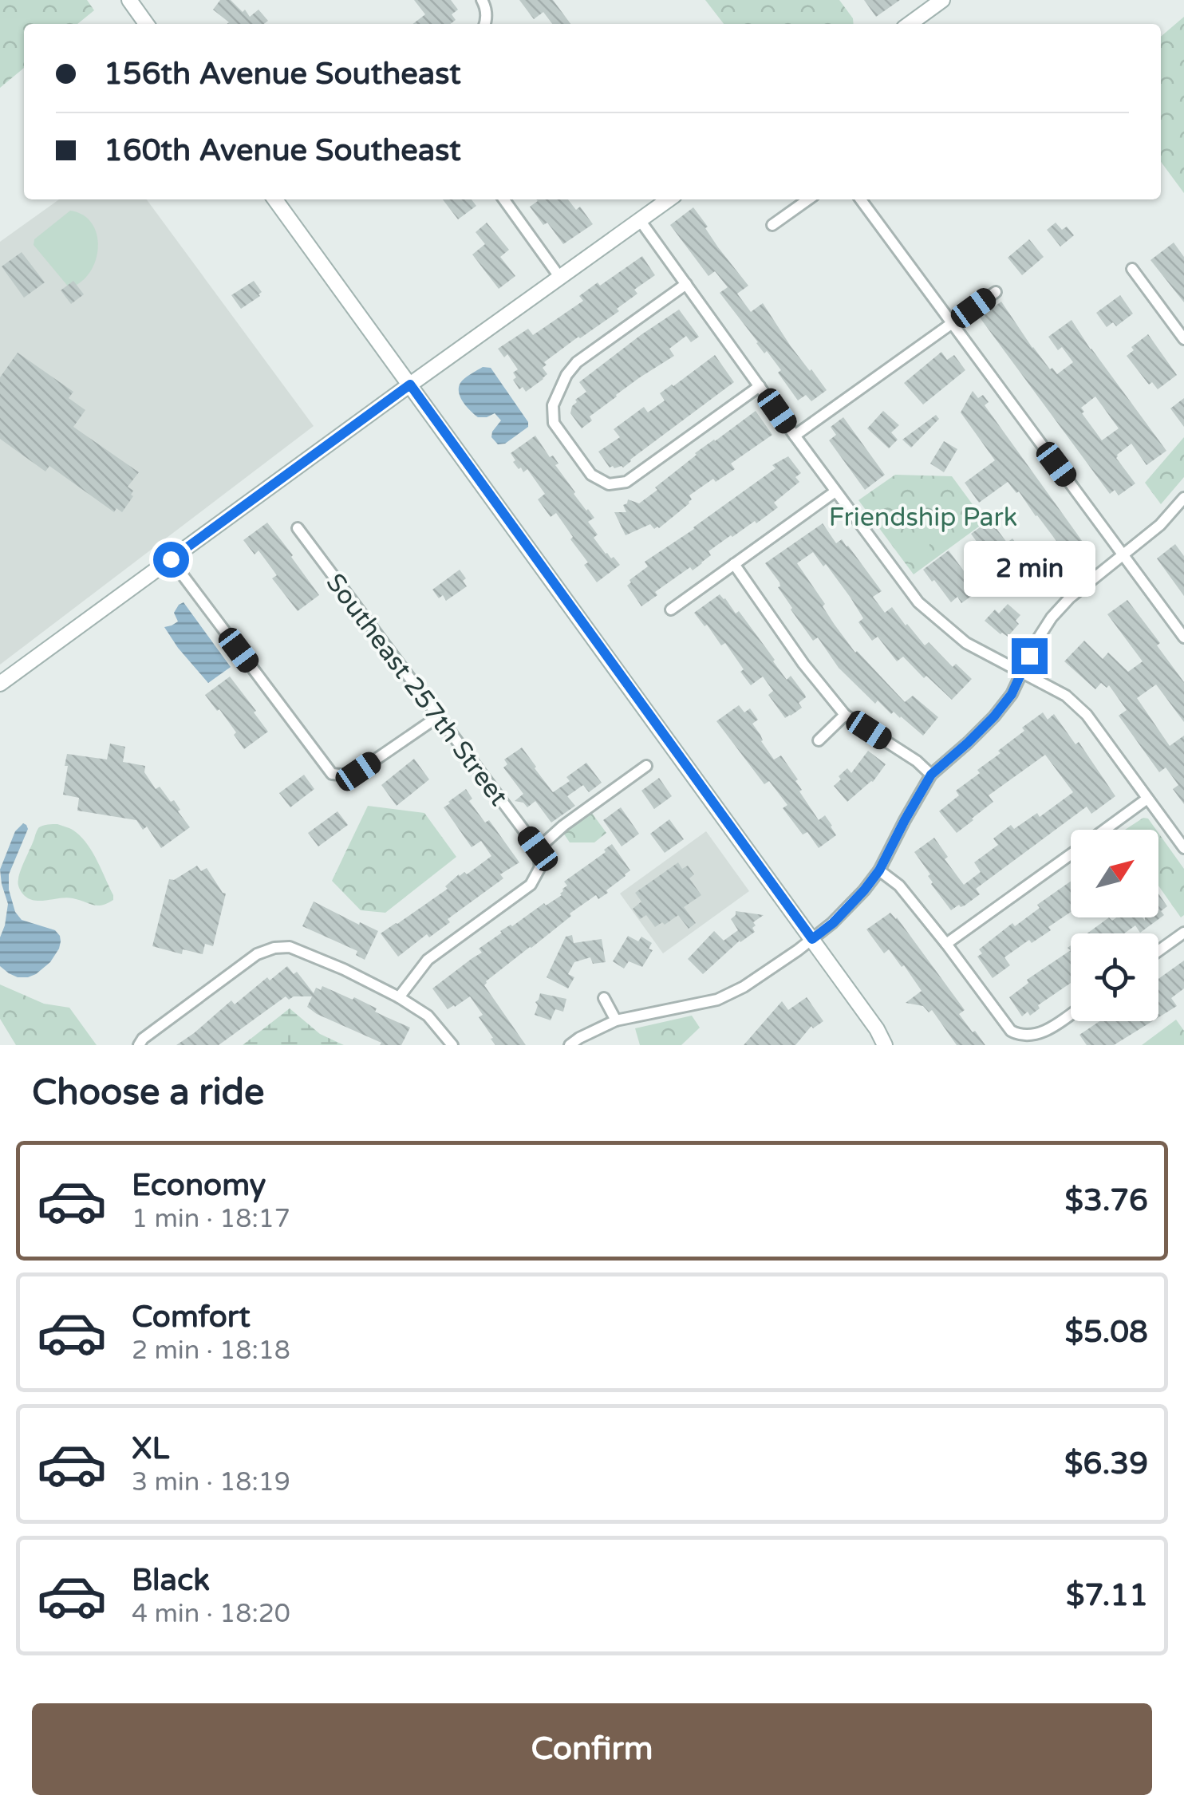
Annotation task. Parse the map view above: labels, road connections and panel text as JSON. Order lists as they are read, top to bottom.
{
  "streets": {
    "street": ["Southeast 257th Street"]
  },
  "parks": ["Friendship Park"],
  "north": "top right",
  "page": {
    "banner": ["156th Avenue Southeast", "160th Avenue Southeast"],
    "bubble": "2 min",
    "heading": "Choose a ride",
    "list": [
      {
        "name": "Economy",
        "note": "1 min · 18:17",
        "value": "$3.76"
      },
      {
        "name": "Comfort",
        "note": "2 min · 18:18",
        "value": "$5.08"
      },
      {
        "name": "XL",
        "note": "3 min · 18:19",
        "value": "$6.39"
      },
      {
        "name": "Black",
        "note": "4 min · 18:20",
        "value": "$7.11"
      }
    ],
    "buttons": "Confirm"
  }
}
